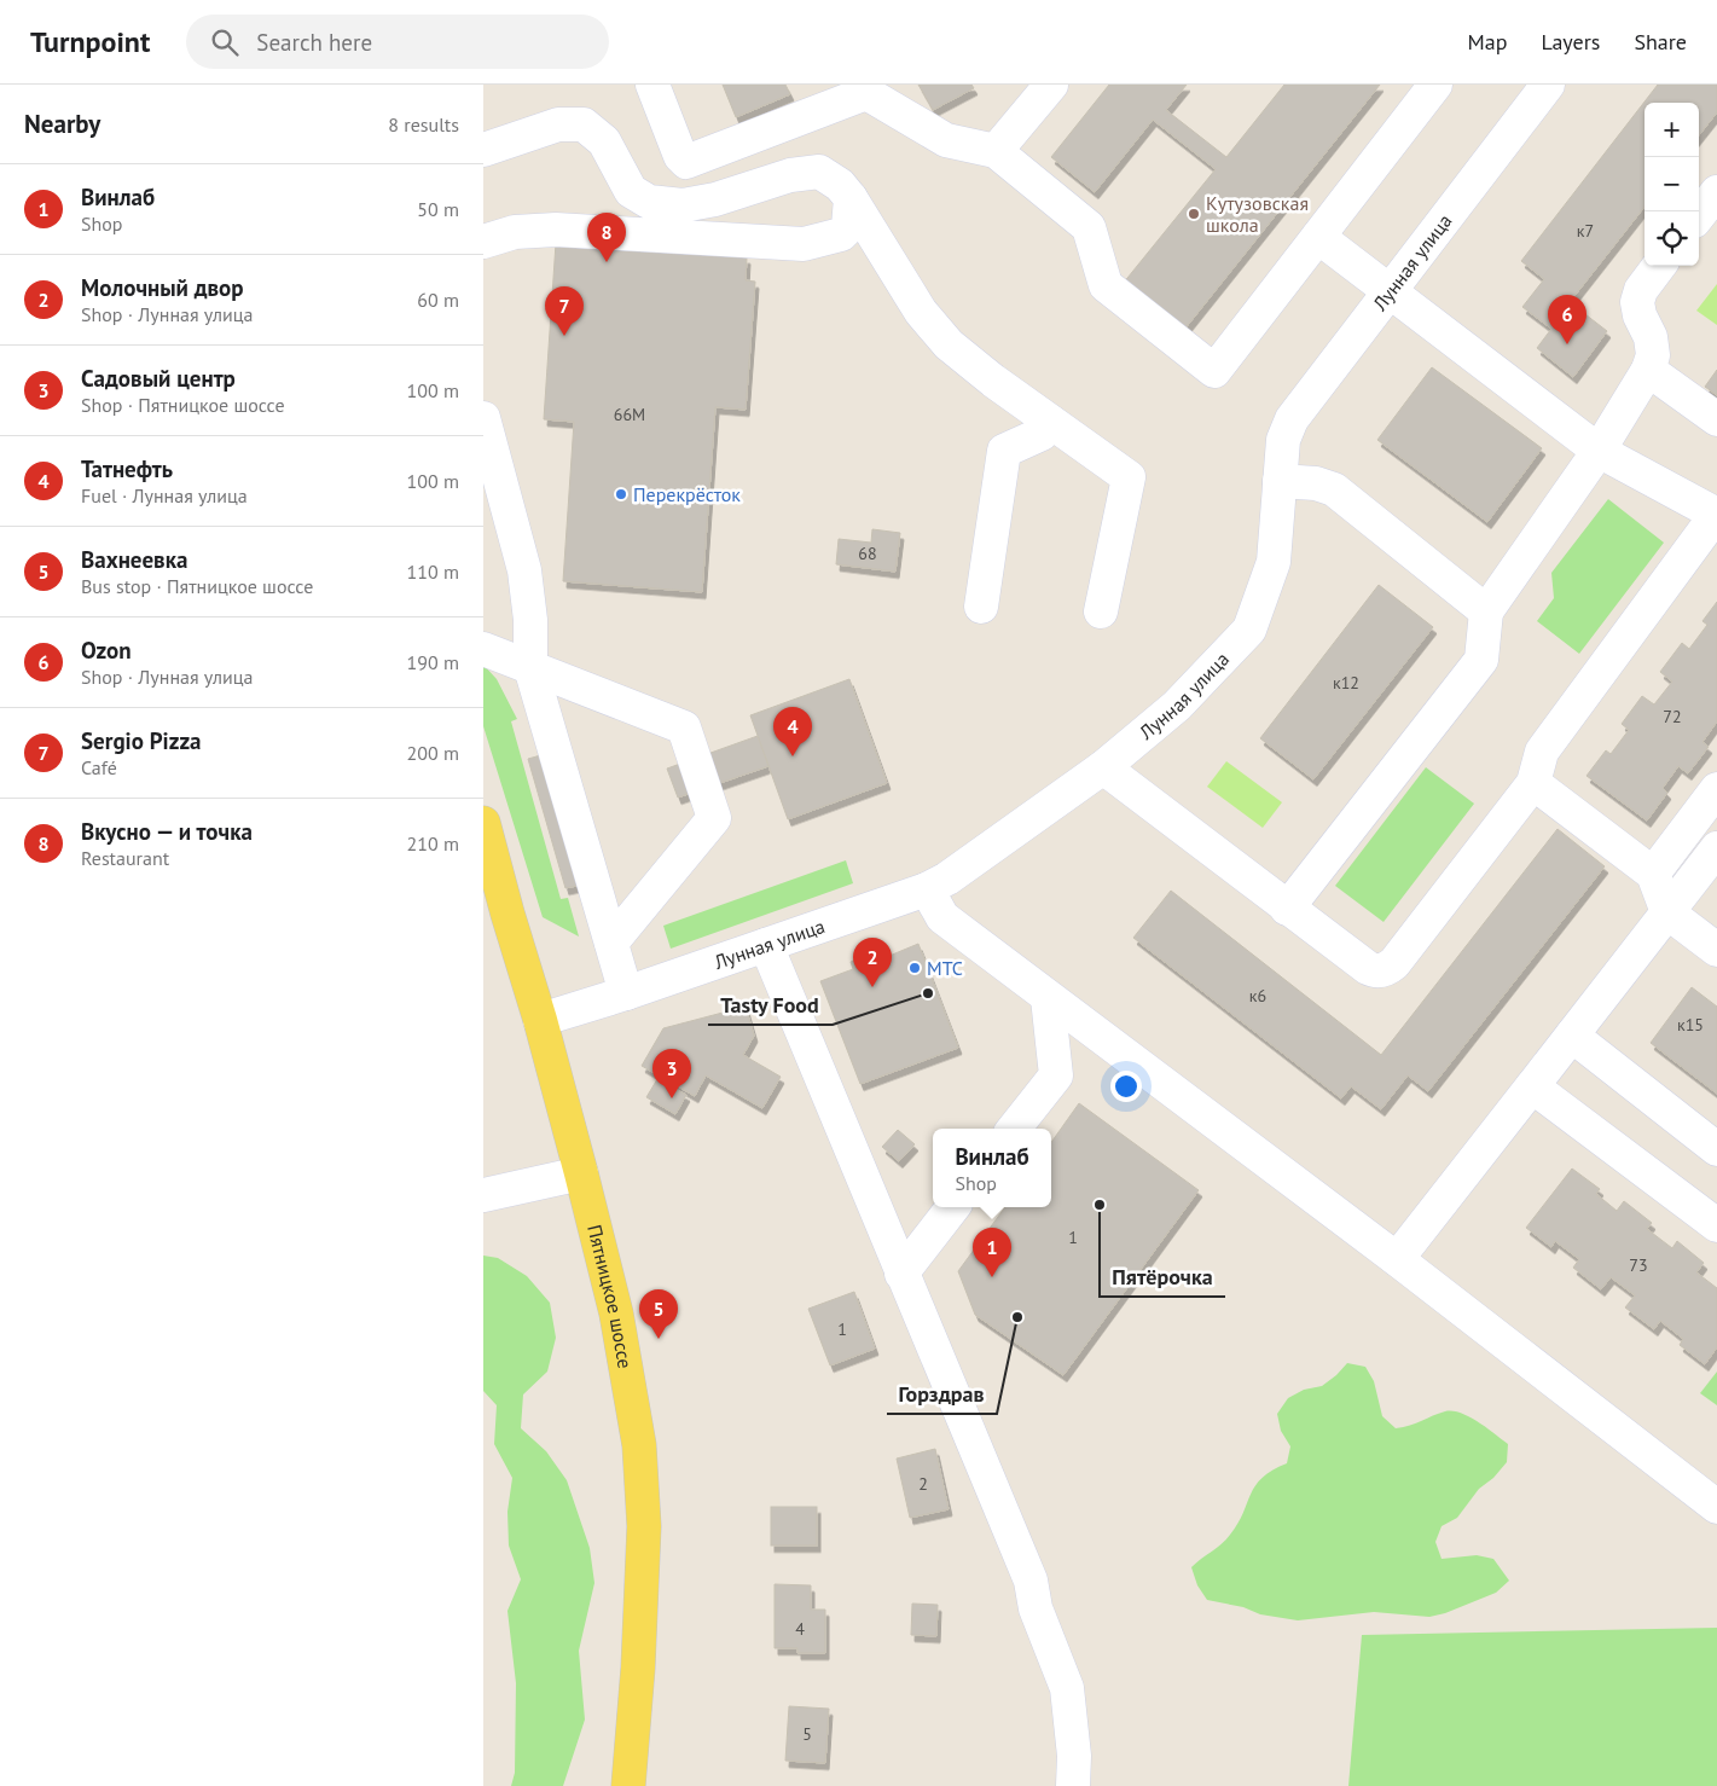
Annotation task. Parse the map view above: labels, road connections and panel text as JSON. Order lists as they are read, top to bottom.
{
  "streets": {
    "main road": ["Пятницкое шоссе"],
    "street": ["Лунная улица"]
  },
  "crossings": [
    ["Лунная улица", "Пятницкое шоссе"]
  ],
  "places": [
    "Кутузовская школа",
    "Перекрёсток",
    "МТС",
    "Tasty Food",
    "Пятёрочка",
    "Горздрав"
  ],
  "house_numbers": [
    "к7",
    "66М",
    "68",
    "к12",
    "72",
    "к6",
    "к15",
    "1",
    "73",
    "1",
    "2",
    "4",
    "5"
  ],
  "page": {
    "header": "Turnpoint",
    "search": "Search here",
    "nav": ["Map", "Layers", "Share"],
    "heading": ["Nearby", "8 results"],
    "map_buttons": ["+", "−"],
    "list": [
      {
        "mark": "1",
        "name": "Винлаб",
        "note": "Shop",
        "value": "50 m"
      },
      {
        "mark": "2",
        "name": "Молочный двор",
        "note": "Shop · Лунная улица",
        "value": "60 m"
      },
      {
        "mark": "3",
        "name": "Садовый центр",
        "note": "Shop · Пятницкое шоссе",
        "value": "100 m"
      },
      {
        "mark": "4",
        "name": "Татнефть",
        "note": "Fuel · Лунная улица",
        "value": "100 m"
      },
      {
        "mark": "5",
        "name": "Вахнеевка",
        "note": "Bus stop · Пятницкое шоссе",
        "value": "110 m"
      },
      {
        "mark": "6",
        "name": "Ozon",
        "note": "Shop · Лунная улица",
        "value": "190 m"
      },
      {
        "mark": "7",
        "name": "Sergio Pizza",
        "note": "Café",
        "value": "200 m"
      },
      {
        "mark": "8",
        "name": "Вкусно — и точка",
        "note": "Restaurant",
        "value": "210 m"
      }
    ],
    "pins": [
      "8",
      "7",
      "6",
      "4",
      "2",
      "3",
      "1",
      "5"
    ],
    "popup": ["Винлаб", "Shop"]
  }
}
